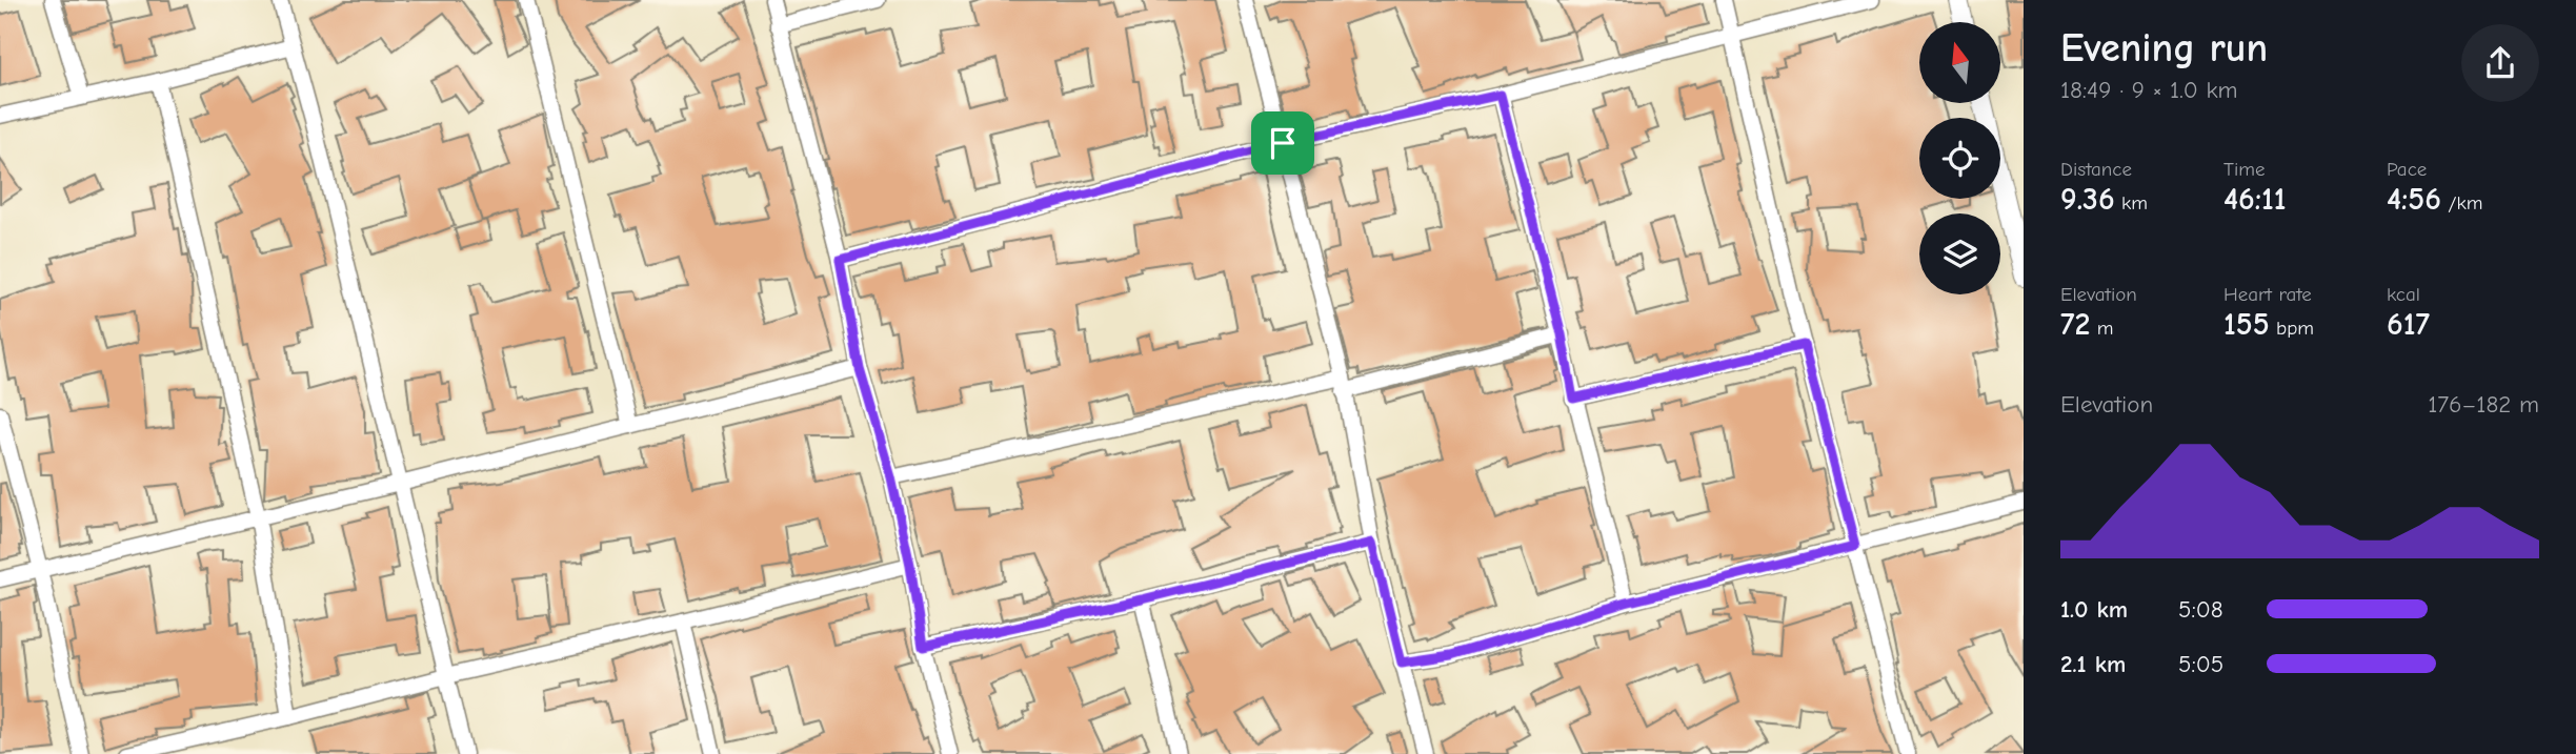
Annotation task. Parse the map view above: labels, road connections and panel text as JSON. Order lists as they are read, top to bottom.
{
  "north": "top",
  "page": {
    "heading": ["Evening run", "18:49 · 9 × 1.0 km"],
    "stats": [
      ["Distance", "9.36 km"],
      ["Time", "46:11"],
      ["Pace", "4:56 /km"],
      ["Elevation", "72 m"],
      ["Heart rate", "155 bpm"],
      ["kcal", "617"]
    ],
    "chart": ["Elevation", "176–182 m"],
    "list": [
      {
        "name": "1.0 km",
        "note": "5:08"
      },
      {
        "name": "2.1 km",
        "note": "5:05"
      }
    ]
  }
}
